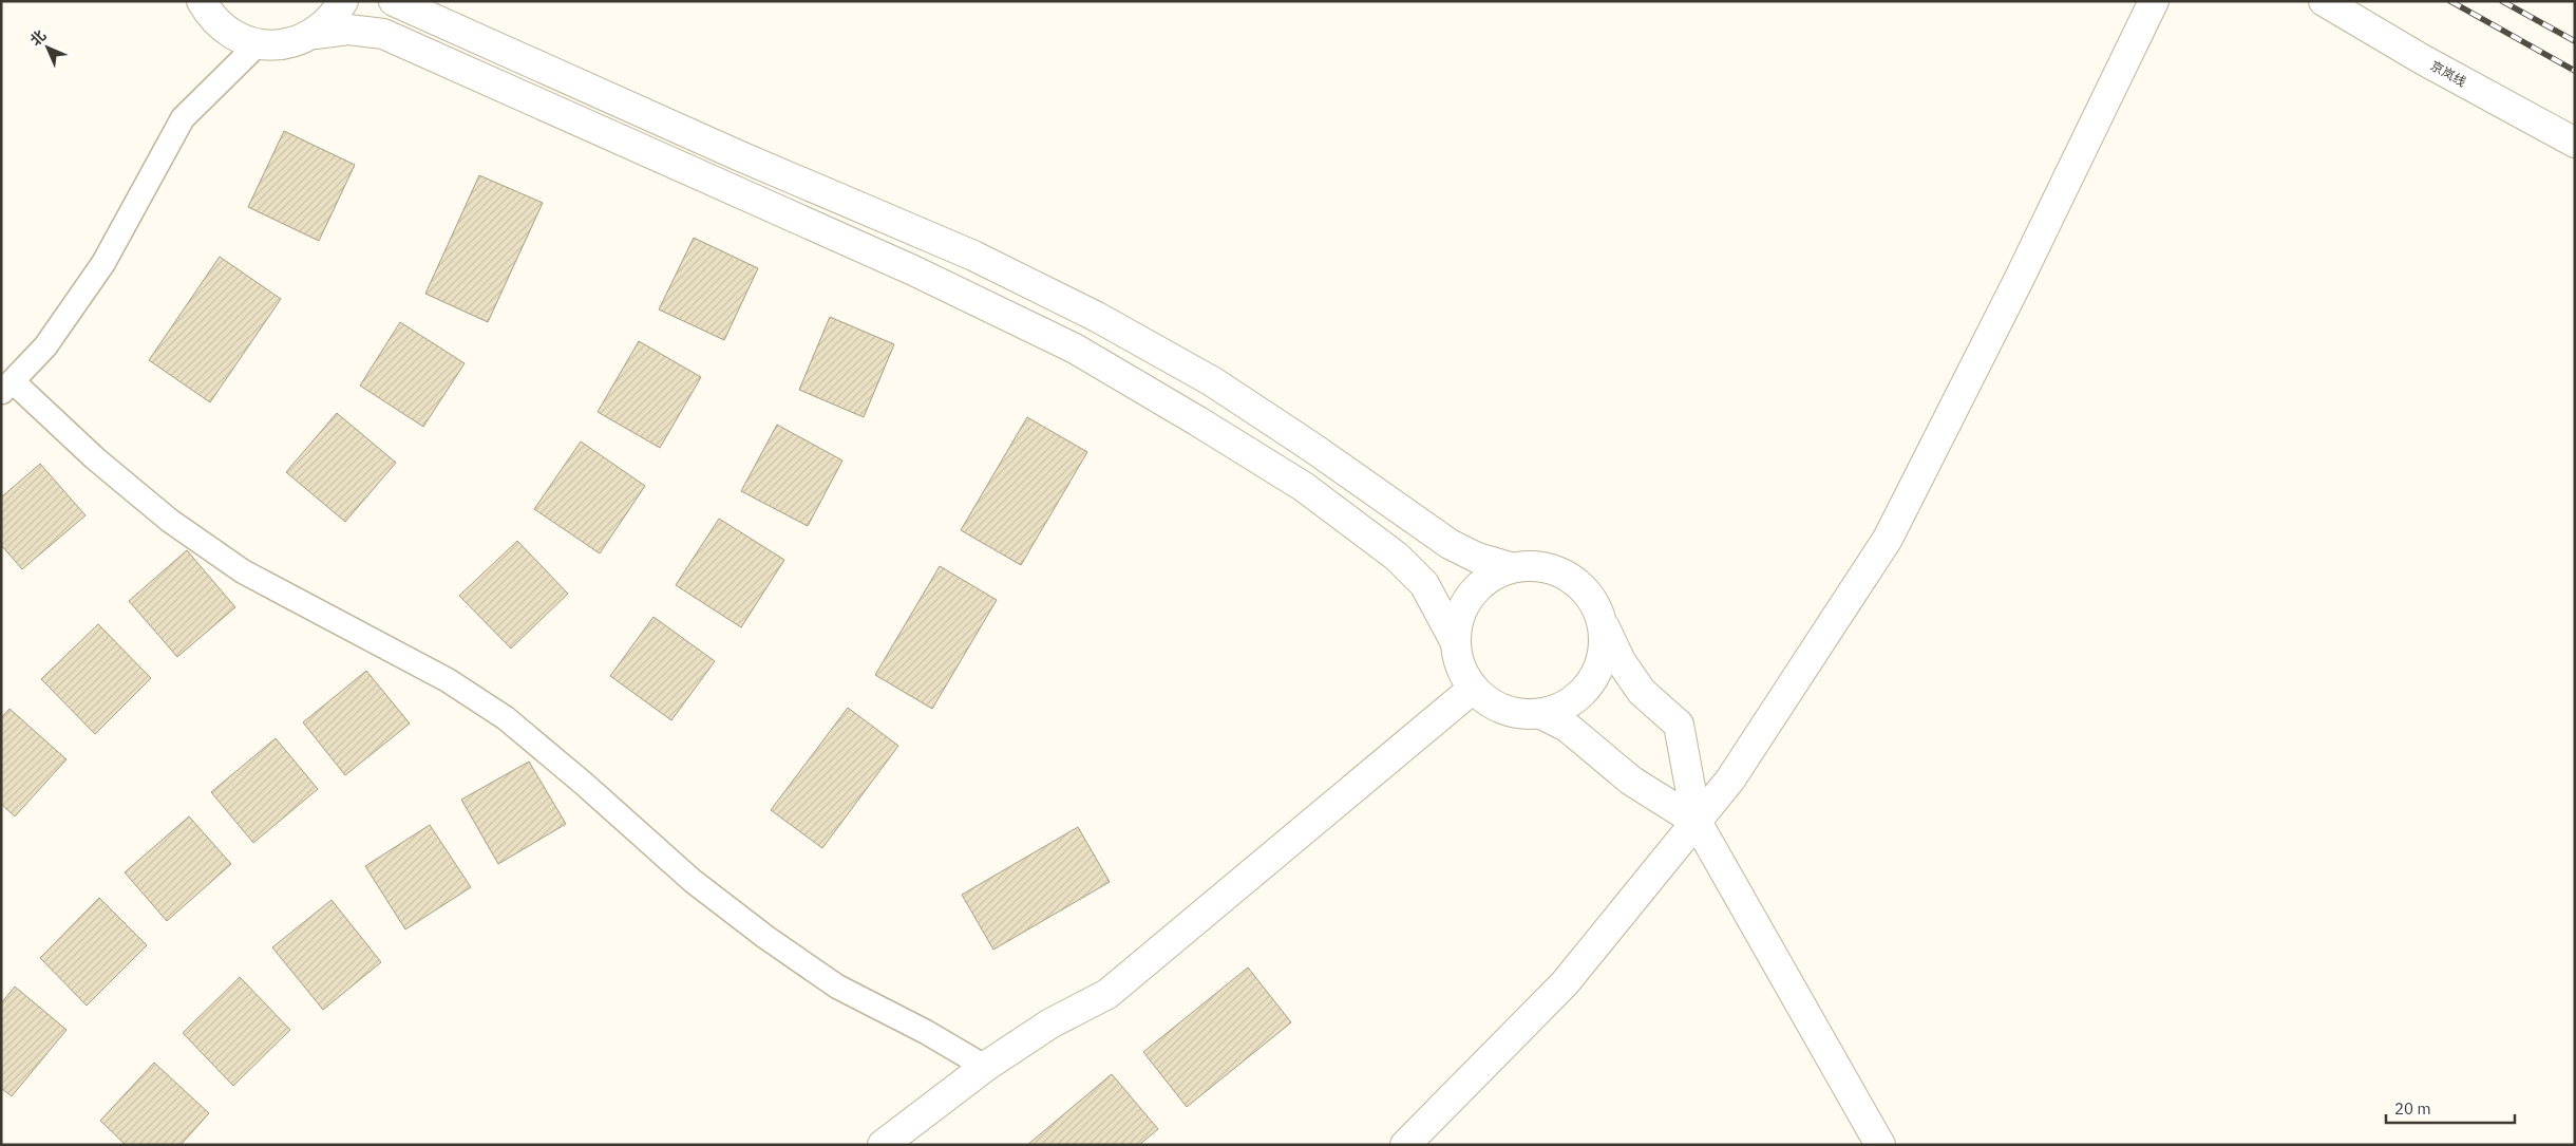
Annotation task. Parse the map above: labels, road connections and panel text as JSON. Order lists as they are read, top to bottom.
{
  "streets": {
    "main road": ["京岚线"]
  },
  "scale_bar": "20 m",
  "north": "top left"
}
